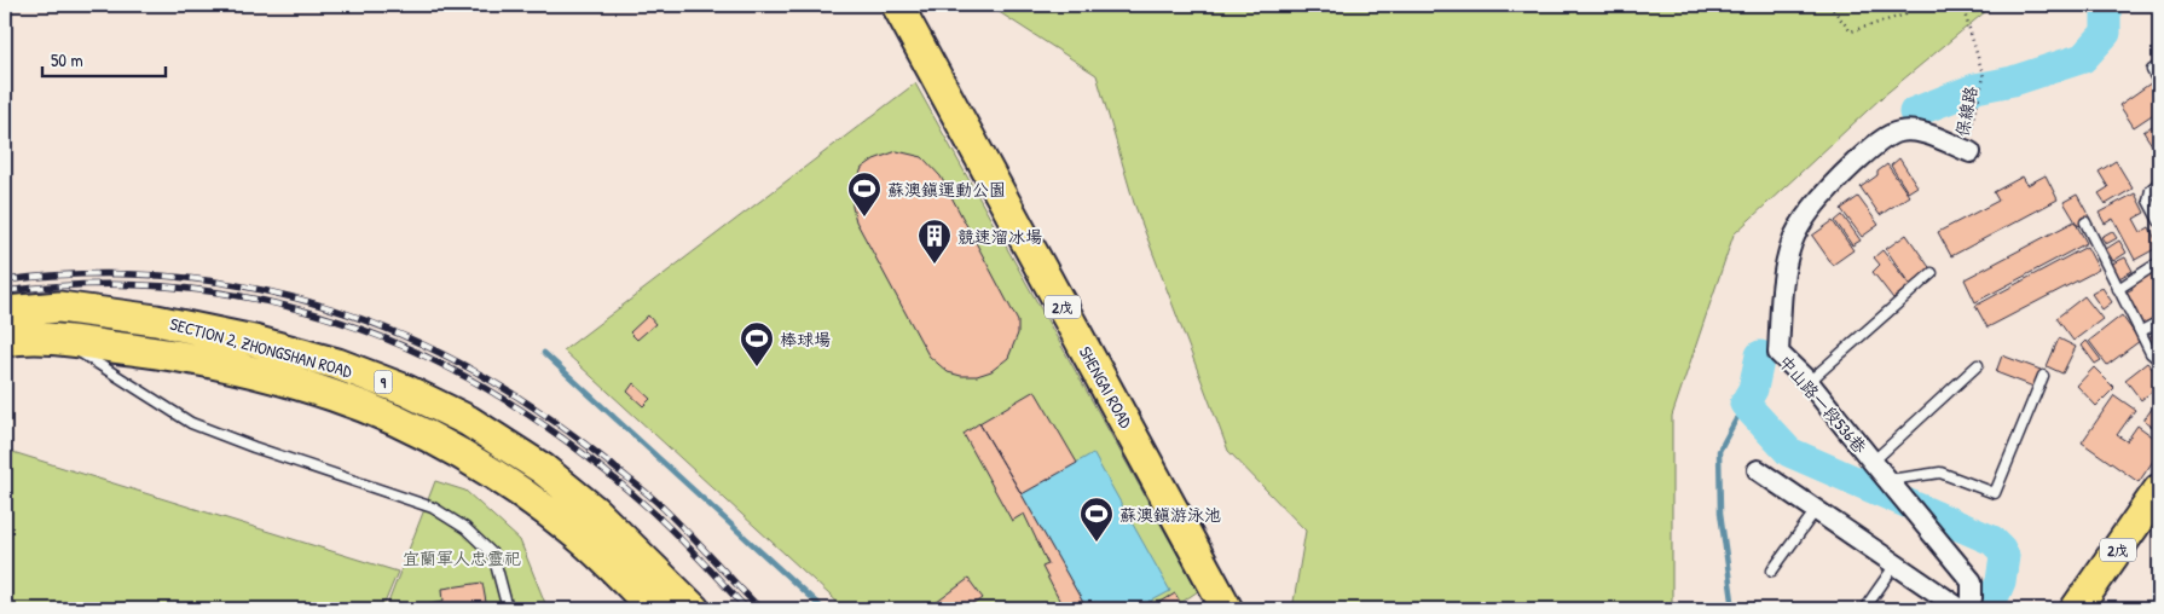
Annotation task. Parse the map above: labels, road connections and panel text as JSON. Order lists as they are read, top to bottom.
{
  "streets": {
    "main road": [
      "2戊",
      "SECTION 2, ZHONGSHAN ROAD",
      "9",
      "SHENGAI ROAD"
    ],
    "street": ["中山路一段536巷"],
    "path": ["保線路"]
  },
  "crossings": [
    ["保線路", "中山路一段536巷"]
  ],
  "parks": ["宜蘭軍人忠靈祀"],
  "places": {
    "sports": ["蘇澳鎮運動公園", "棒球場", "蘇澳鎮游泳池"],
    "building": ["競速溜冰場"]
  },
  "scale_bar": "50 m"
}
